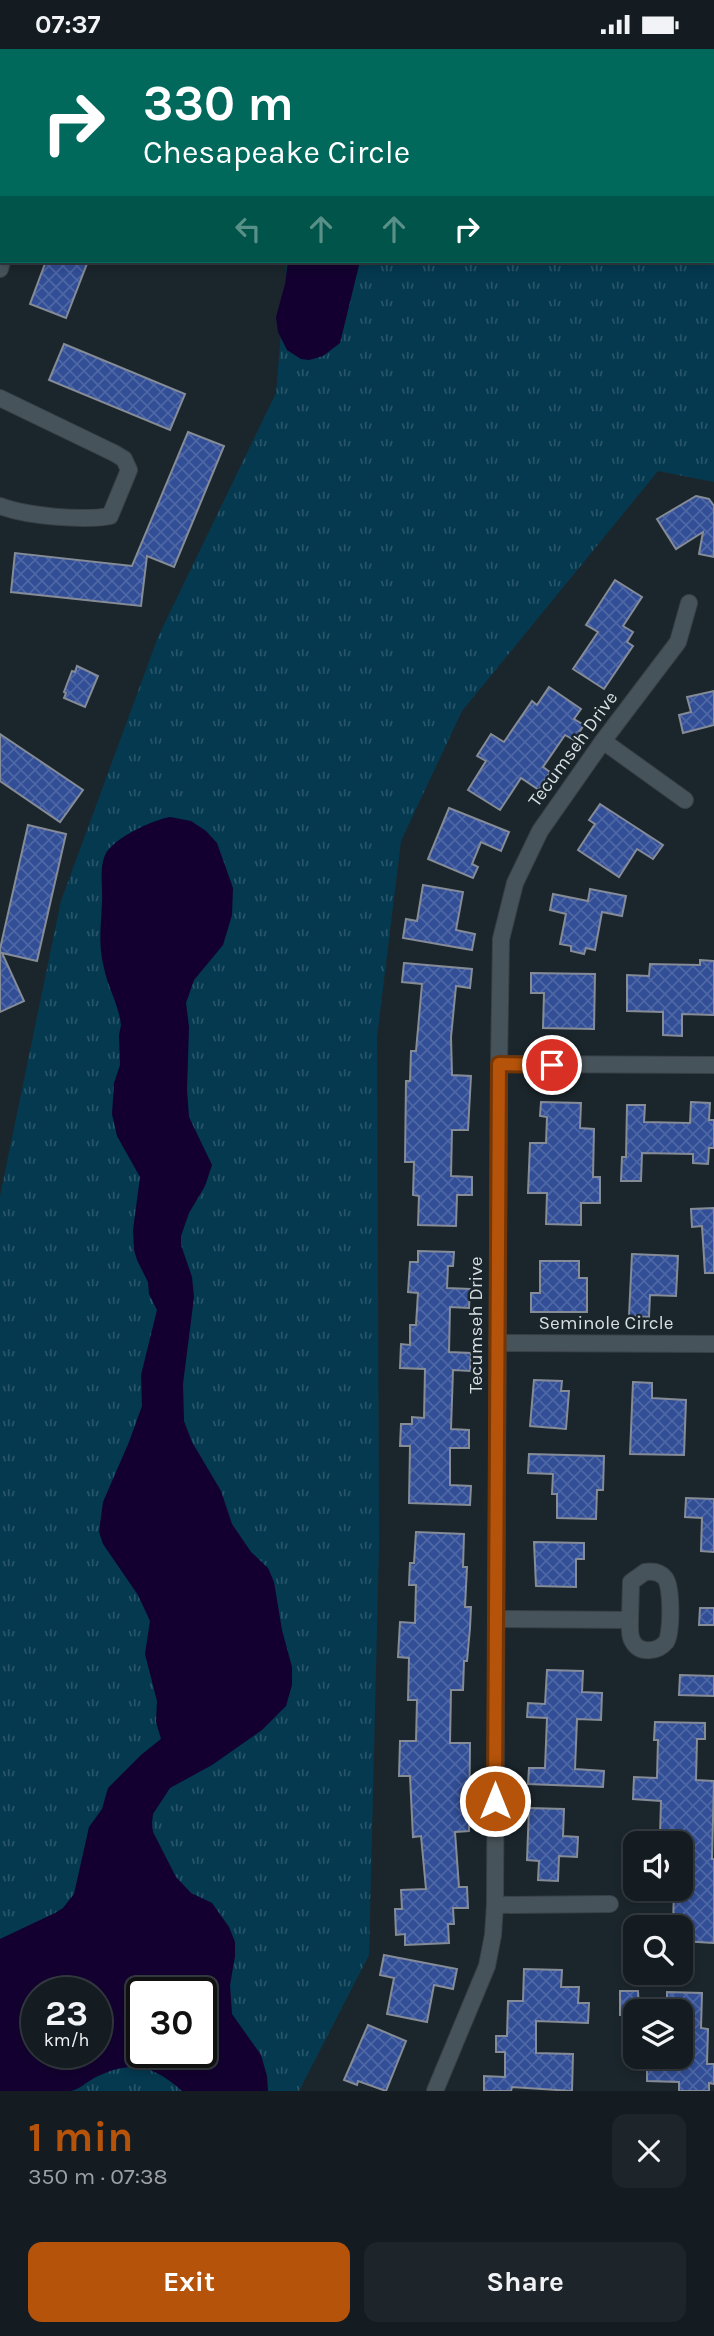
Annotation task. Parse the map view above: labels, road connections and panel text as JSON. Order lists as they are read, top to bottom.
{
  "streets": {
    "street": ["Tecumseh Drive", "Seminole Circle"]
  },
  "crossings": [
    ["Tecumseh Drive", "Seminole Circle"]
  ],
  "page": {
    "status": "07:37",
    "turn": ["330 m", "Chesapeake Circle"],
    "speed": "23 km/h",
    "limit": "30",
    "heading": ["1 min", "350 m · 07:38"],
    "buttons": ["Exit", "Share"]
  }
}
